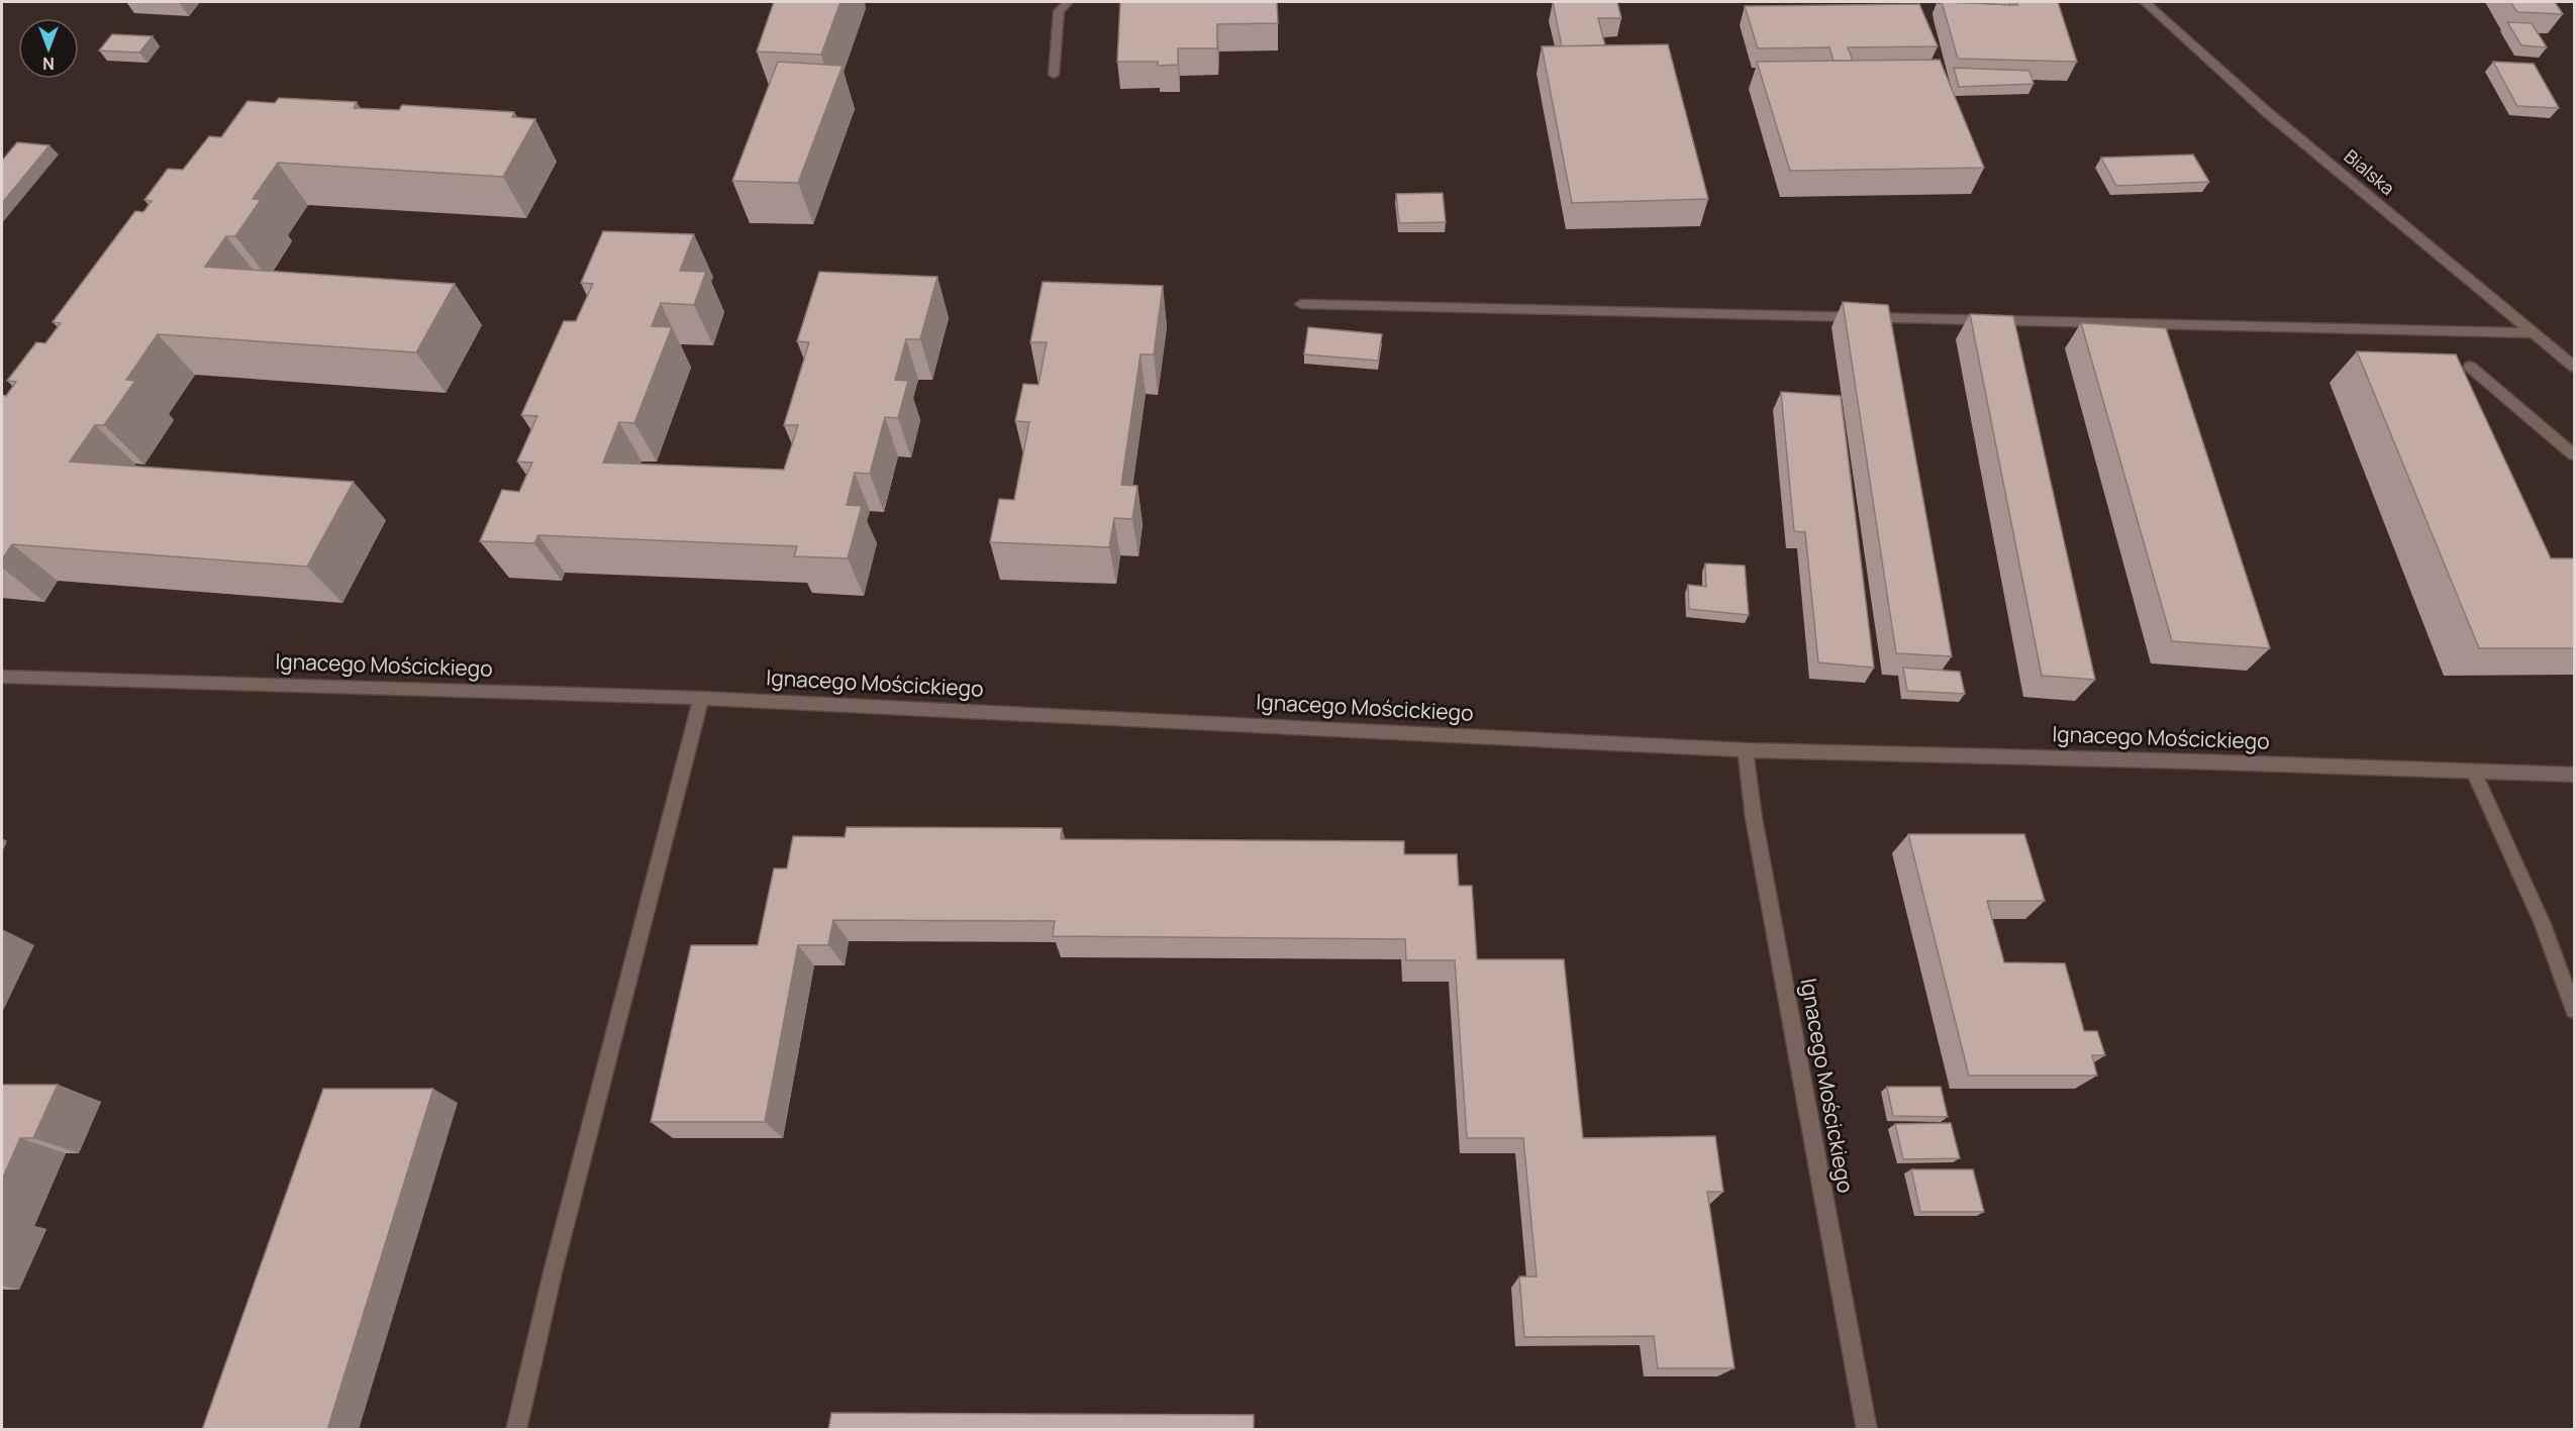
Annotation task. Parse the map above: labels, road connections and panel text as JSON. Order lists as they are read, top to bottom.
{
  "streets": {
    "street": ["Bialska", "Ignacego Mościckiego"]
  },
  "north": "bottom"
}
